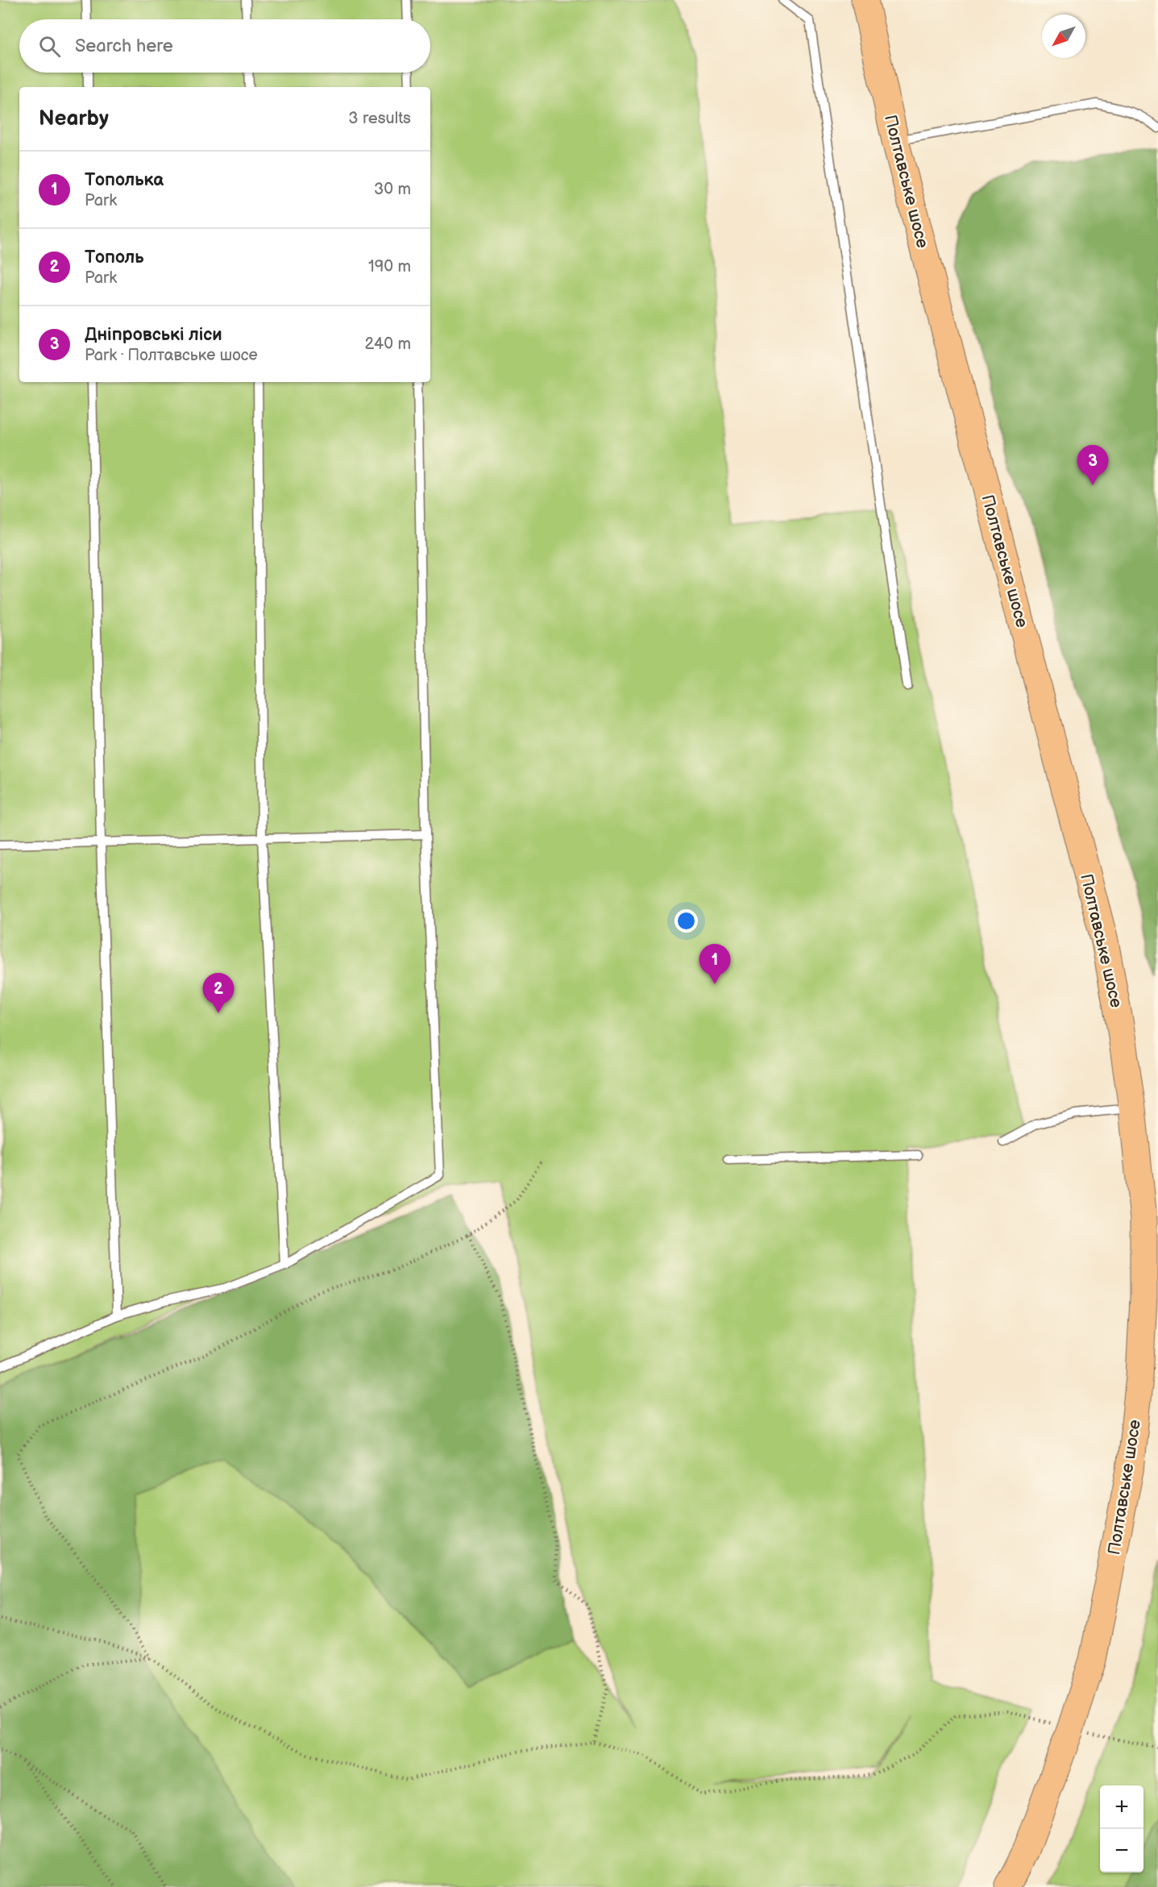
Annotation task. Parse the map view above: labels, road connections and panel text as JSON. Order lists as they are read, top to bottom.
{
  "streets": {
    "main road": ["Полтавське шосе"]
  },
  "north": "bottom left",
  "page": {
    "search": "Search here",
    "heading": ["Nearby", "3 results"],
    "list": [
      {
        "mark": "1",
        "name": "Тополька",
        "note": "Park",
        "value": "30 m"
      },
      {
        "mark": "2",
        "name": "Тополь",
        "note": "Park",
        "value": "190 m"
      },
      {
        "mark": "3",
        "name": "Дніпровські ліси",
        "note": "Park · Полтавське шосе",
        "value": "240 m"
      }
    ],
    "pins": ["3", "1", "2"],
    "map_buttons": ["+", "−"]
  }
}
